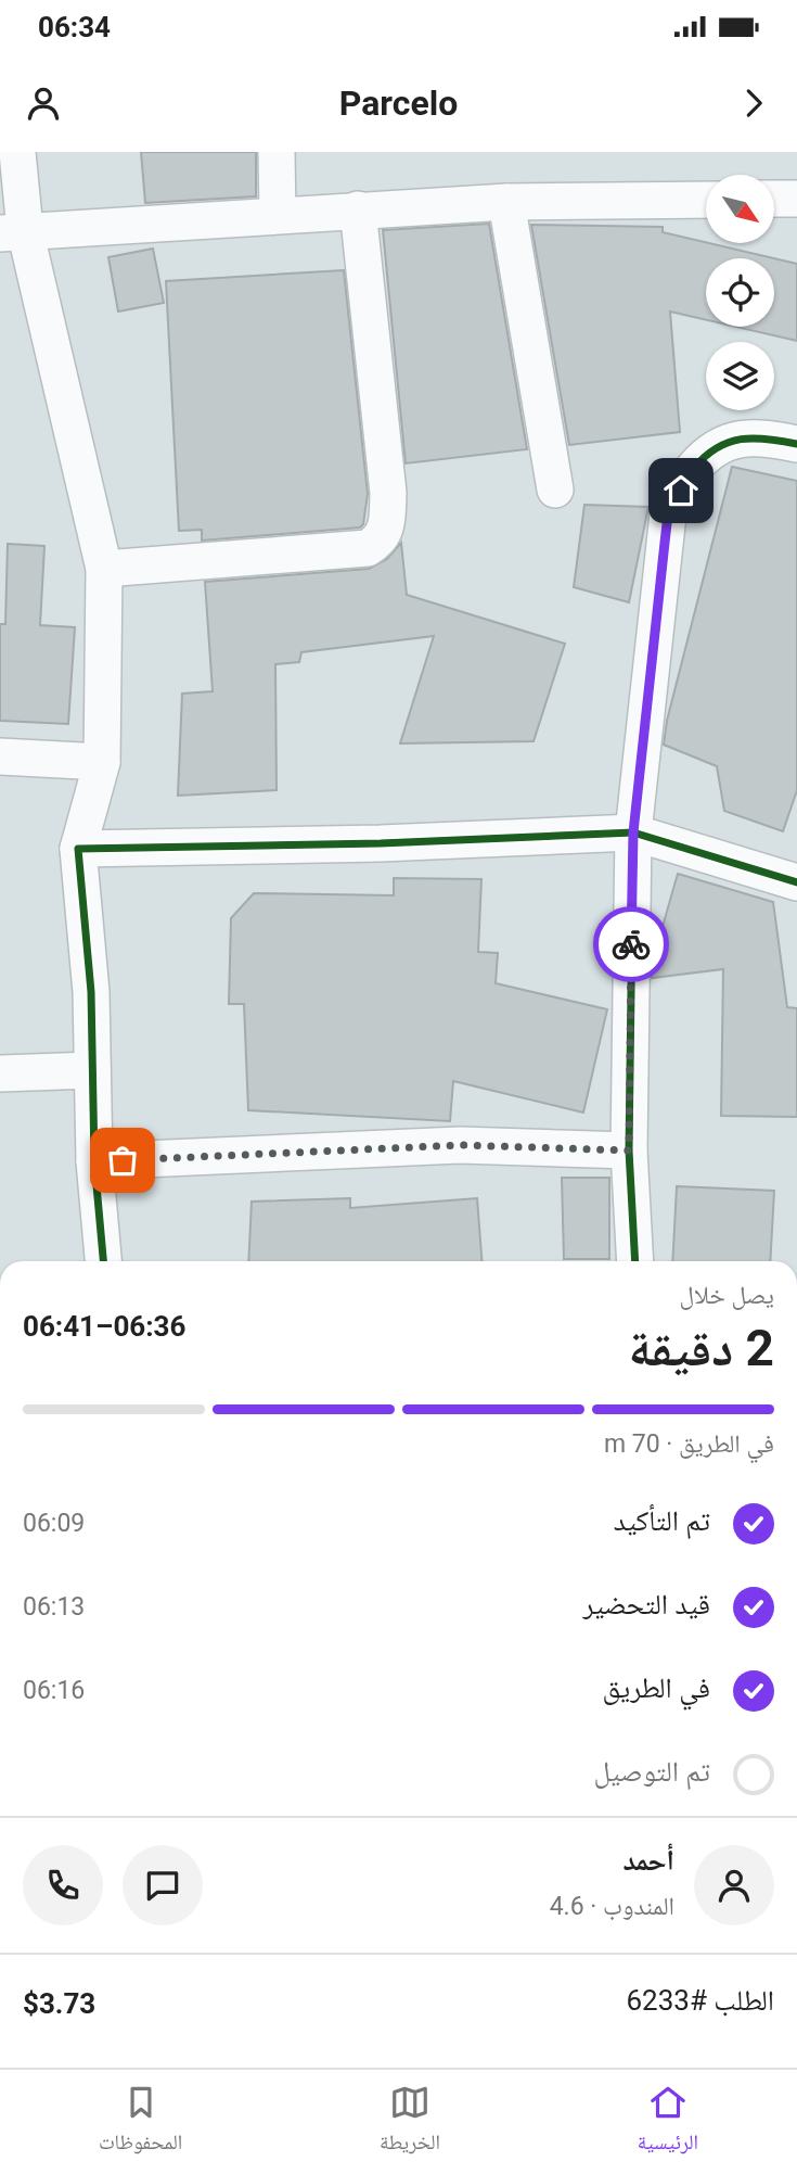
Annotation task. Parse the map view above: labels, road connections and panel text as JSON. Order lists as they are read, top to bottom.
{
  "north": "bottom right",
  "page": {
    "status": "06:34",
    "header": "Parcelo",
    "heading": ["2 دقيقة", "يصل خلال", "06:36–06:41"],
    "panel": [
      "أحمد",
      "المندوب · 4.6",
      "الطلب #6233",
      "$3.73"
    ],
    "bar": "في الطريق · 70 m",
    "list": [
      ["تم التأكيد", "06:09"],
      ["قيد التحضير", "06:13"],
      ["في الطريق", "06:16"],
      "تم التوصيل"
    ],
    "tabs": ["الرئيسية", "الخريطة", "المحفوظات"]
  }
}
